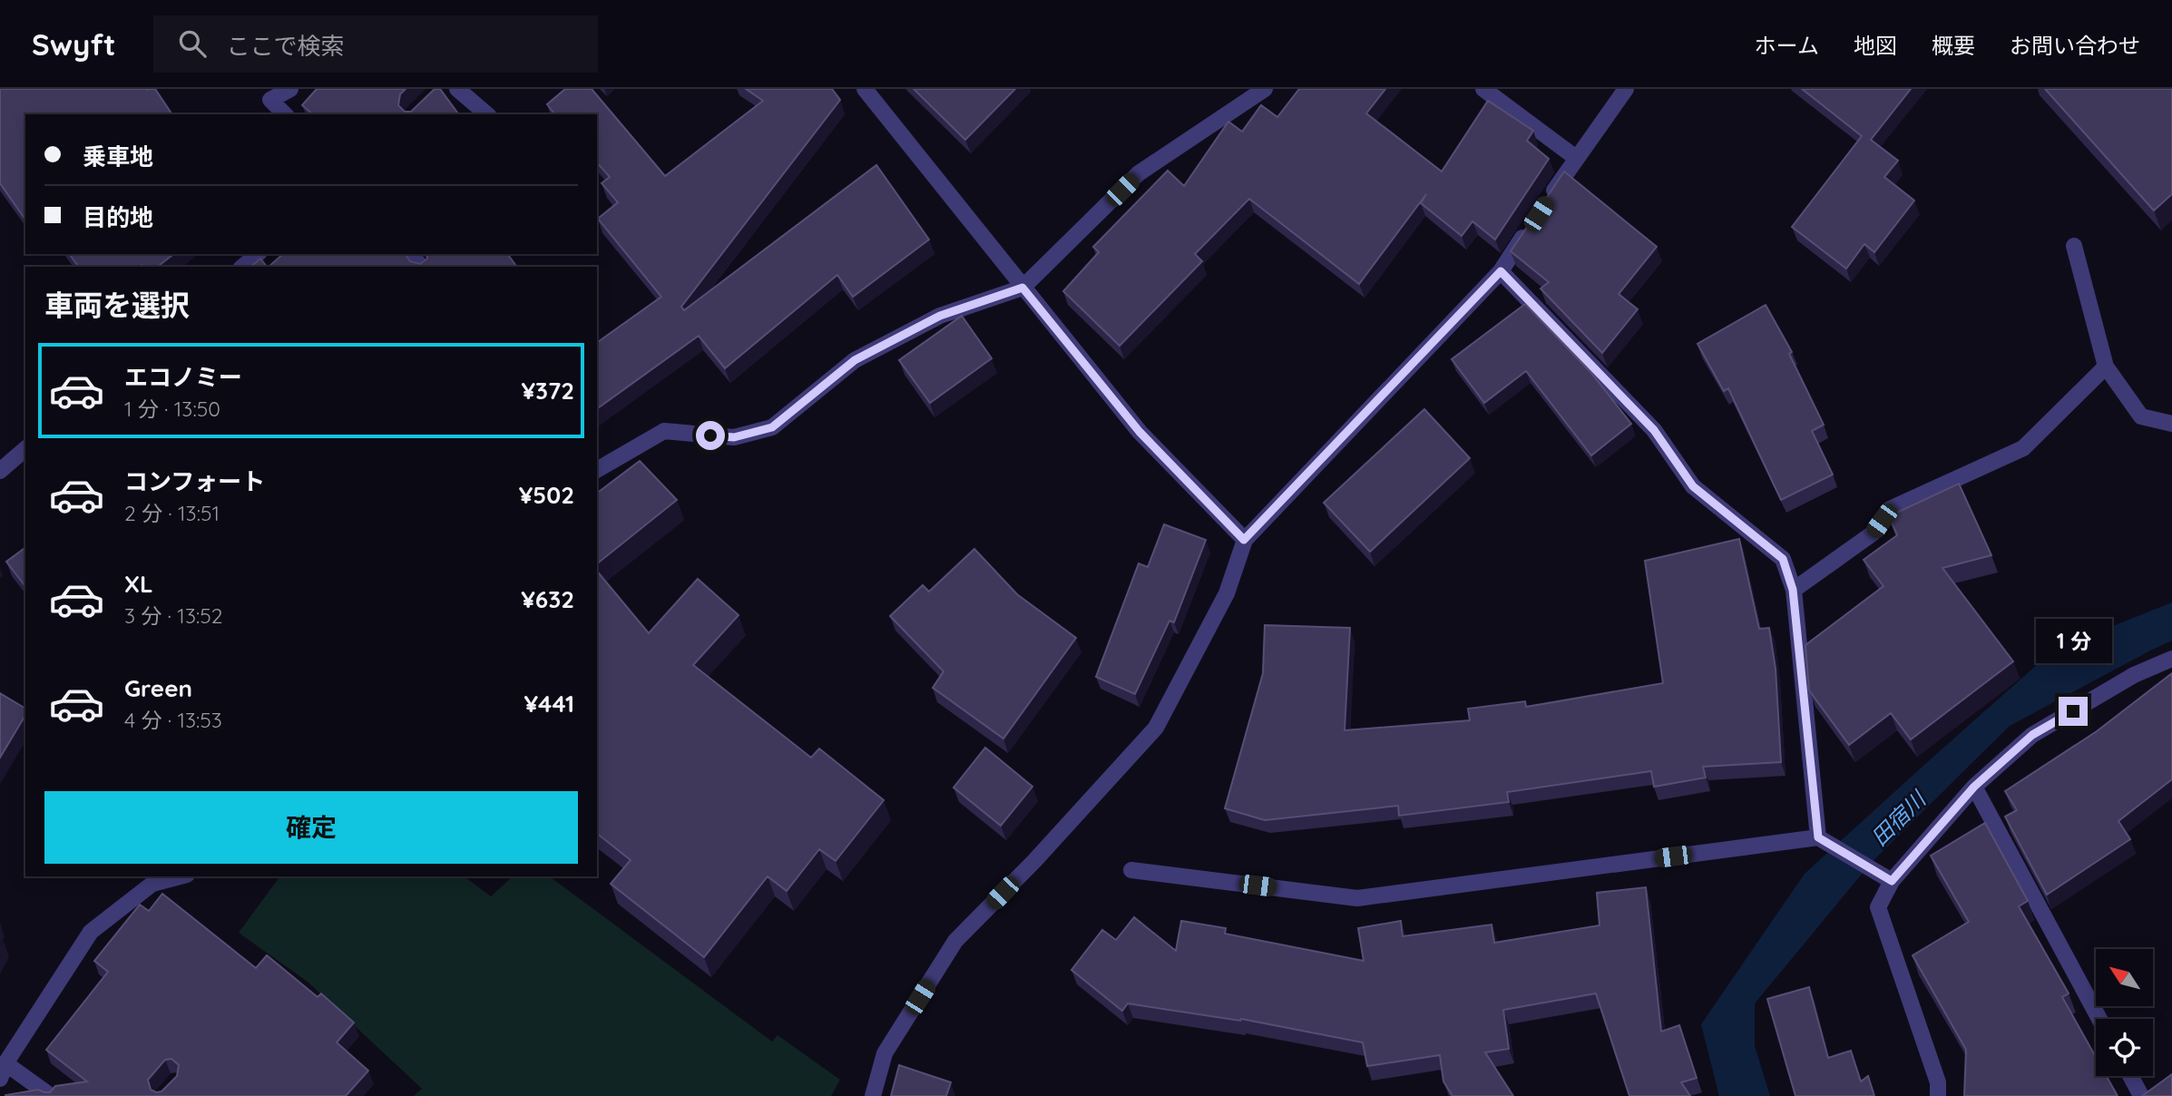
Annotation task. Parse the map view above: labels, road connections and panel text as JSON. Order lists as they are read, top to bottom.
{
  "water": ["田宿川"],
  "north": "top left",
  "page": {
    "header": "Swyft",
    "search": "ここで検索",
    "nav": [
      "ホーム",
      "地図",
      "概要",
      "お問い合わせ"
    ],
    "banner": ["乗車地", "目的地"],
    "heading": "車両を選択",
    "list": [
      {
        "name": "エコノミー",
        "note": "1 分 · 13:50",
        "value": "¥372"
      },
      {
        "name": "コンフォート",
        "note": "2 分 · 13:51",
        "value": "¥502"
      },
      {
        "name": "XL",
        "note": "3 分 · 13:52",
        "value": "¥632"
      },
      {
        "name": "Green",
        "note": "4 分 · 13:53",
        "value": "¥441"
      }
    ],
    "bubble": "1 分",
    "buttons": "確定"
  }
}
